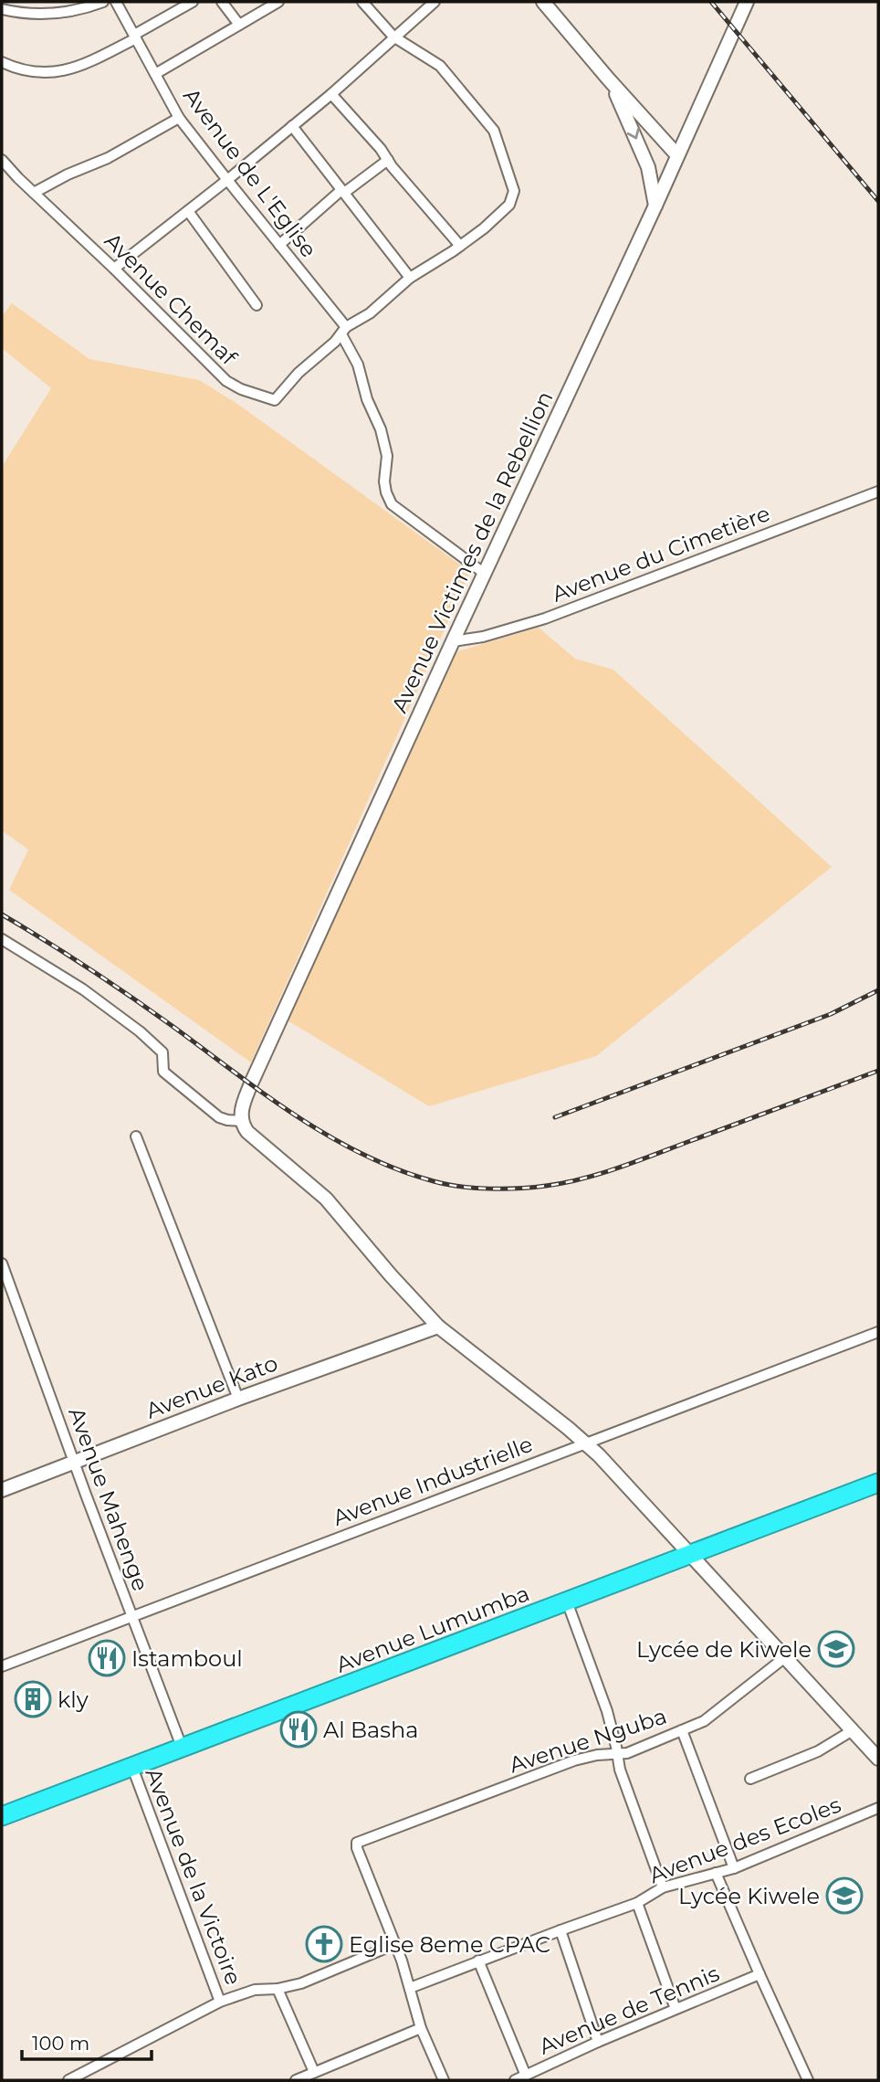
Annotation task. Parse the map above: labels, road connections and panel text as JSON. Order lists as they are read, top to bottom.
{
  "streets": {
    "highway": ["Avenue Lumumba"],
    "street": [
      "Avenue de L'Eglise",
      "Avenue Chemaf",
      "Avenue Victimes de la Rebellion",
      "Avenue du Cimetière",
      "Avenue Kato",
      "Avenue Industrielle",
      "Avenue Mahenge",
      "Avenue Nguba",
      "Avenue des Ecoles",
      "Avenue de la Victoire",
      "Avenue de Tennis"
    ]
  },
  "crossings": [
    ["Avenue de L'Eglise", "Avenue Chemaf"],
    ["Avenue de L'Eglise", "Avenue Victimes de la Rebellion"],
    ["Avenue Victimes de la Rebellion", "Avenue du Cimetière"],
    ["Avenue Kato", "Avenue Mahenge"],
    ["Avenue Industrielle", "Avenue Mahenge"],
    ["Avenue Mahenge", "Avenue Lumumba"],
    ["Avenue Lumumba", "Avenue de la Victoire"],
    ["Avenue Nguba", "Avenue de la Victoire"]
  ],
  "places": {
    "school or university": ["Lycée de Kiwele", "Lycée Kiwele"],
    "restaurant": ["Istamboul", "Al Basha"],
    "building": ["kly"],
    "church": ["Eglise 8eme CPAC"]
  },
  "scale_bar": "100 m"
}
